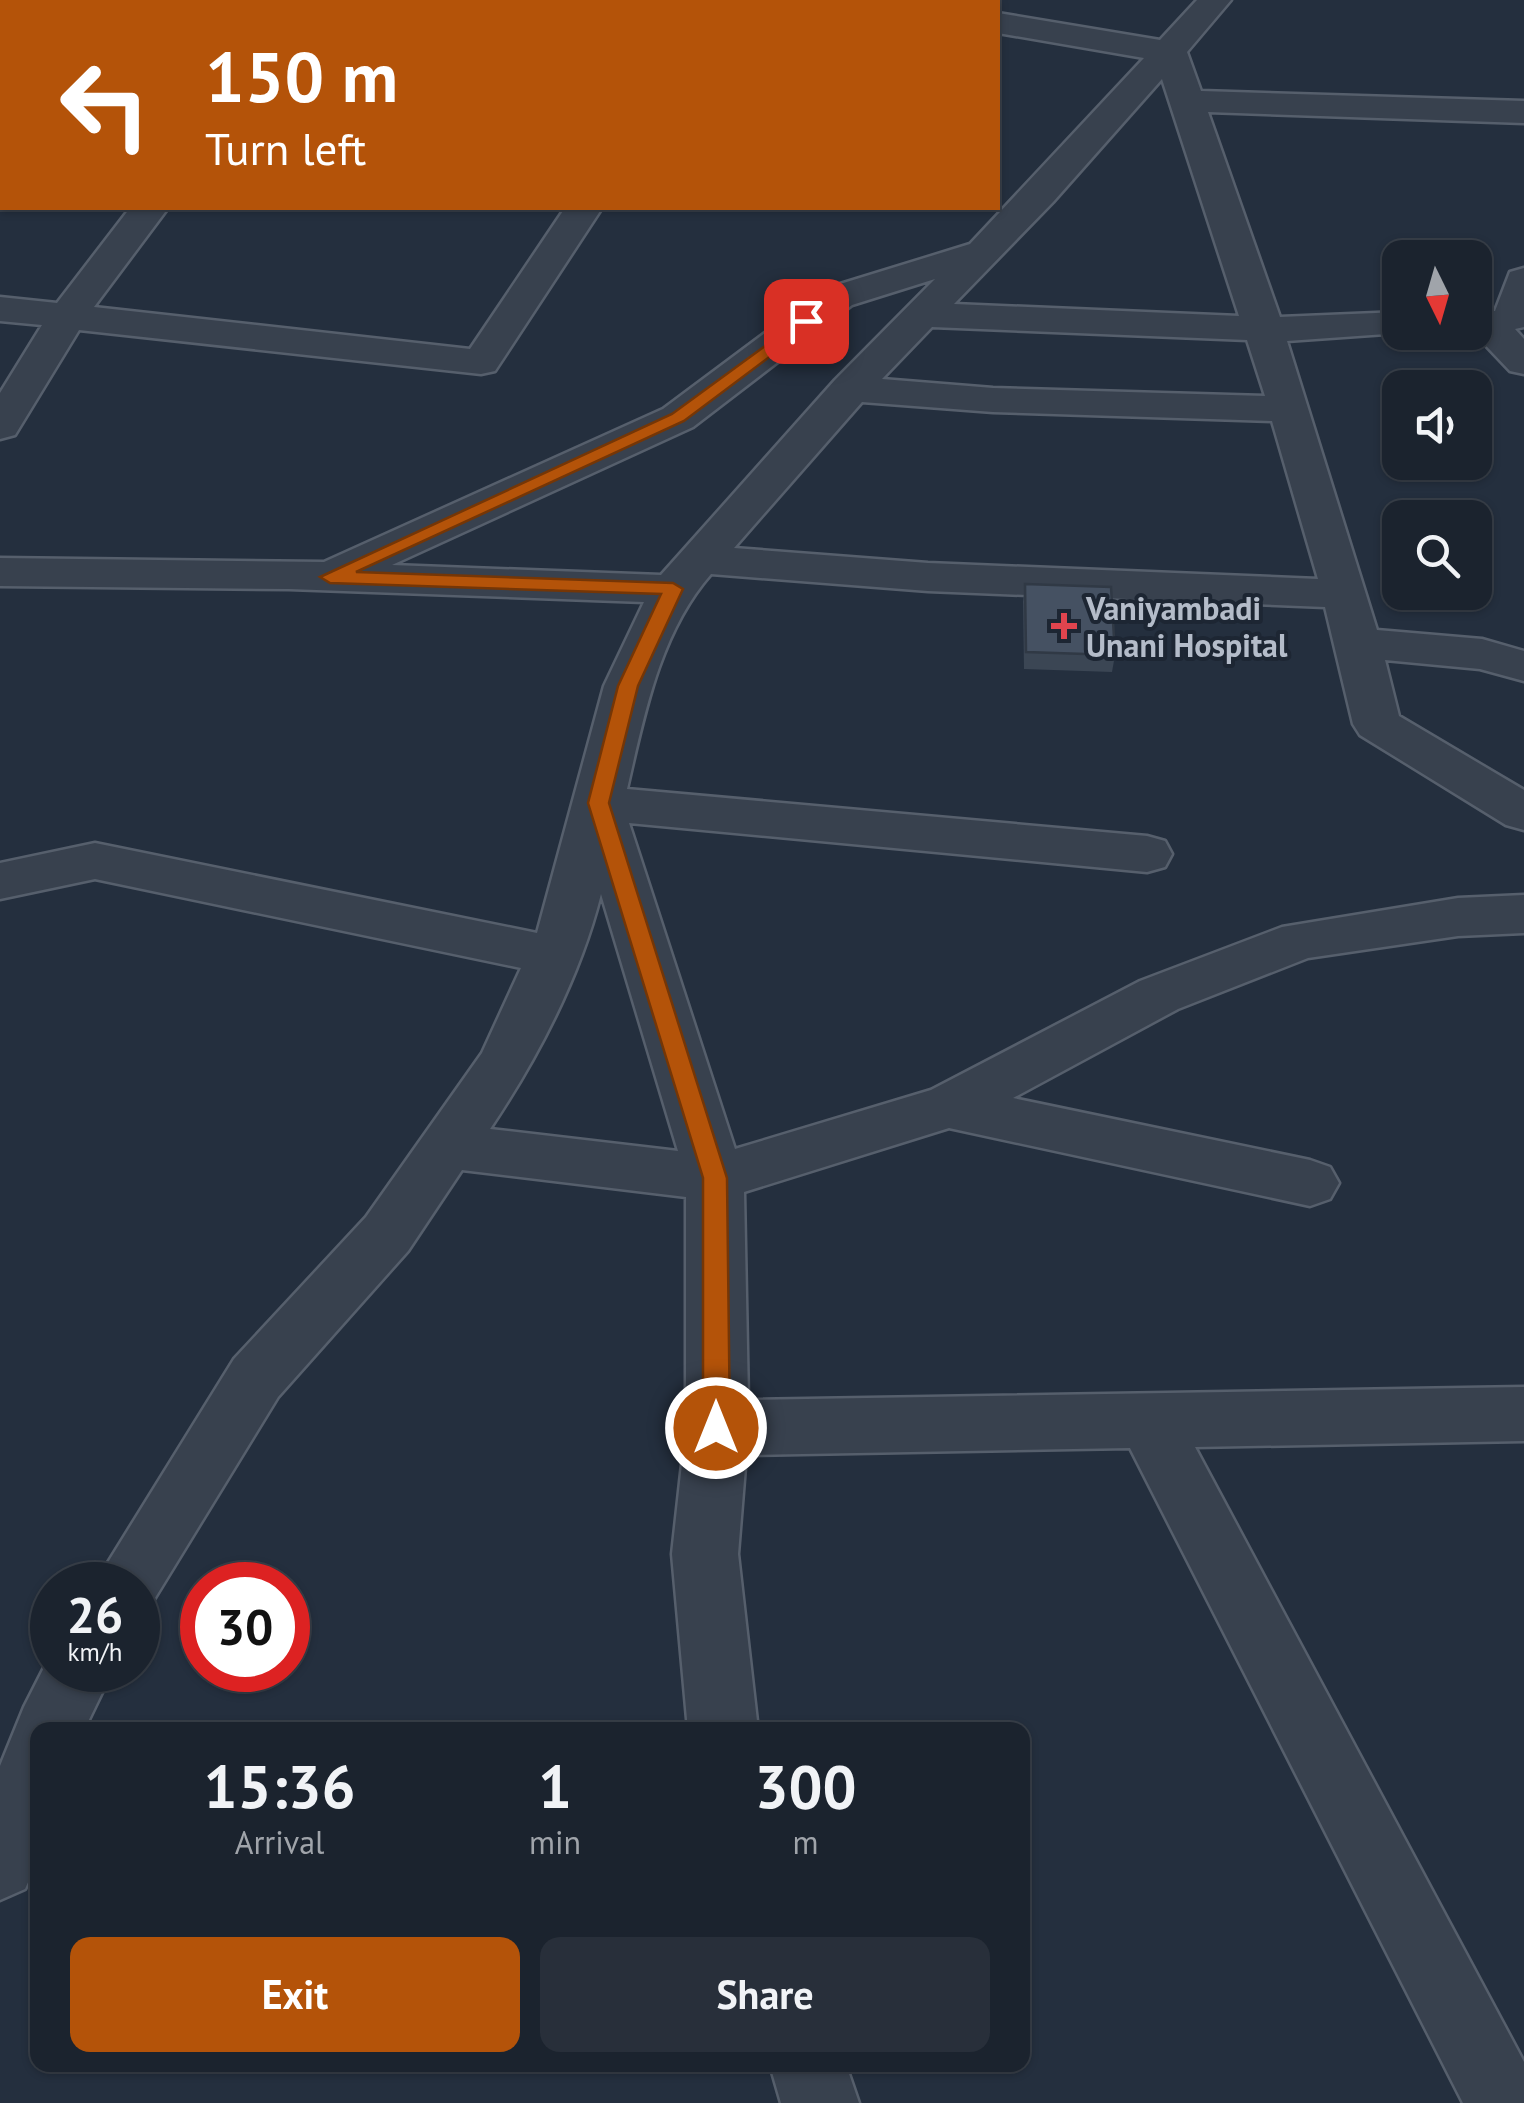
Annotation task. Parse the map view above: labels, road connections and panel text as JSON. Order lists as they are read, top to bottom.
{
  "places": {
    "health": ["Vaniyambadi Unani Hospital"]
  },
  "north": "bottom",
  "page": {
    "turn": ["150 m", "Turn left"],
    "speed": "26 km/h",
    "limit": "30",
    "eta": [
      "15:36",
      "Arrival",
      "1",
      "min",
      "300",
      "m"
    ],
    "buttons": ["Exit", "Share"]
  }
}
